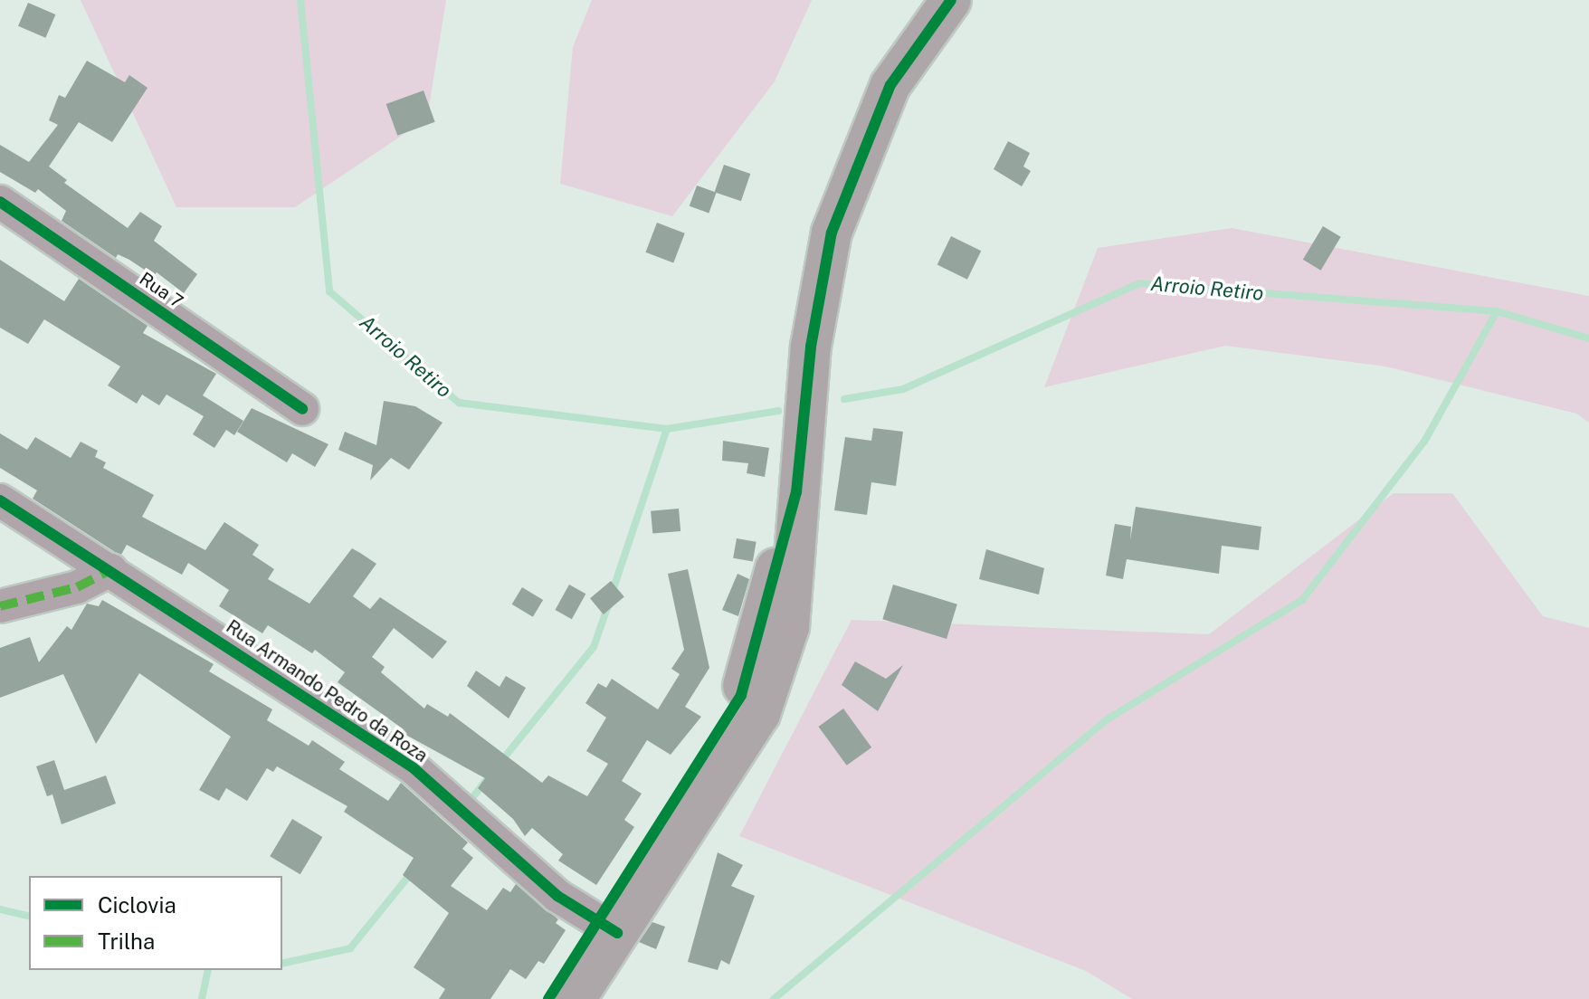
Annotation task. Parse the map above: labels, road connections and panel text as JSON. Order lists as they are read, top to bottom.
{
  "streets": {
    "street": ["Rua 7", "Rua Armando Pedro da Roza"]
  },
  "water": ["Arroio Retiro"],
  "legend": ["Ciclovia", "Trilha"]
}
